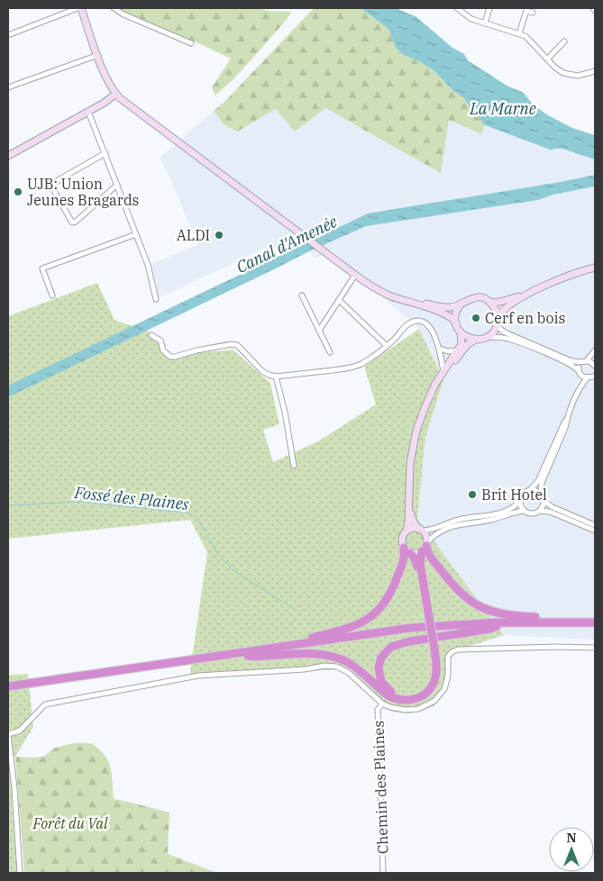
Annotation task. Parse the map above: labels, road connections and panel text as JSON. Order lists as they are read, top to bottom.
{
  "streets": {
    "street": ["Chemin des Plaines"]
  },
  "water": ["La Marne", "Canal d'Amenée", "Fossé des Plaines"],
  "parks": ["Forêt du Val"],
  "places": [
    "UJB: Union Jeunes Bragards",
    "ALDI",
    "Cerf en bois",
    "Brit Hotel"
  ],
  "north": "top"
}
